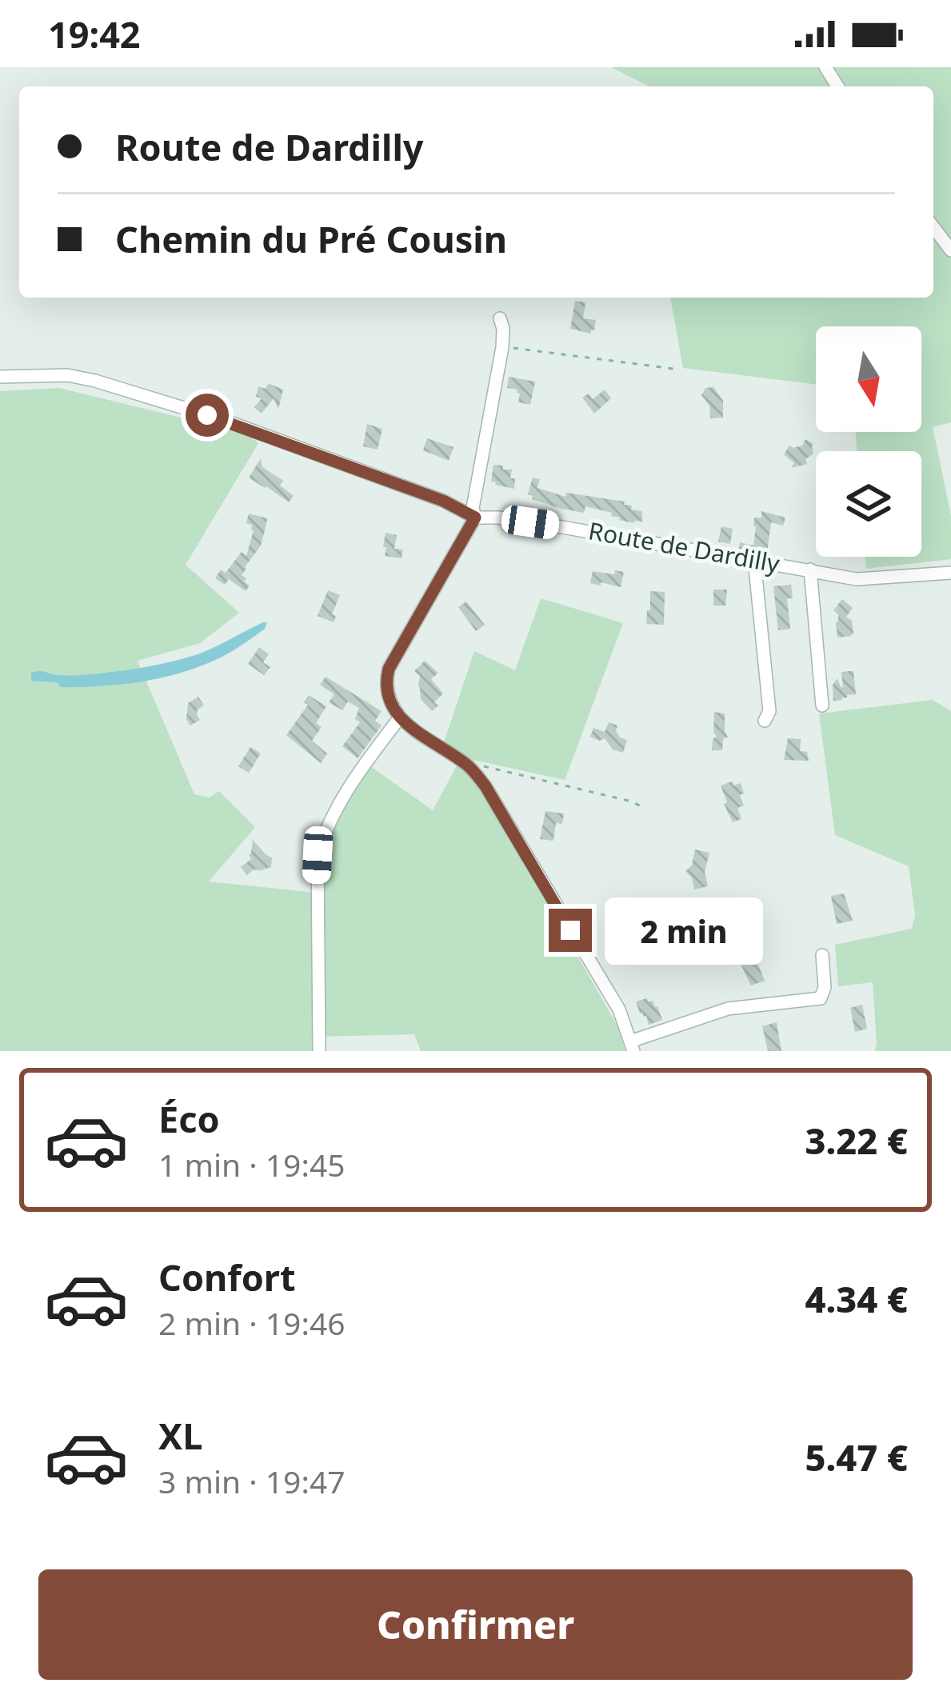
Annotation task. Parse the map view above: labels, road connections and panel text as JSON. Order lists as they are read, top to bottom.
{
  "streets": {
    "street": ["Route de Dardilly"]
  },
  "north": "bottom",
  "page": {
    "status": "19:42",
    "banner": ["Route de Dardilly", "Chemin du Pré Cousin"],
    "bubble": "2 min",
    "list": [
      {
        "name": "Éco",
        "note": "1 min · 19:45",
        "value": "3.22 €"
      },
      {
        "name": "Confort",
        "note": "2 min · 19:46",
        "value": "4.34 €"
      },
      {
        "name": "XL",
        "note": "3 min · 19:47",
        "value": "5.47 €"
      }
    ],
    "buttons": "Confirmer"
  }
}
